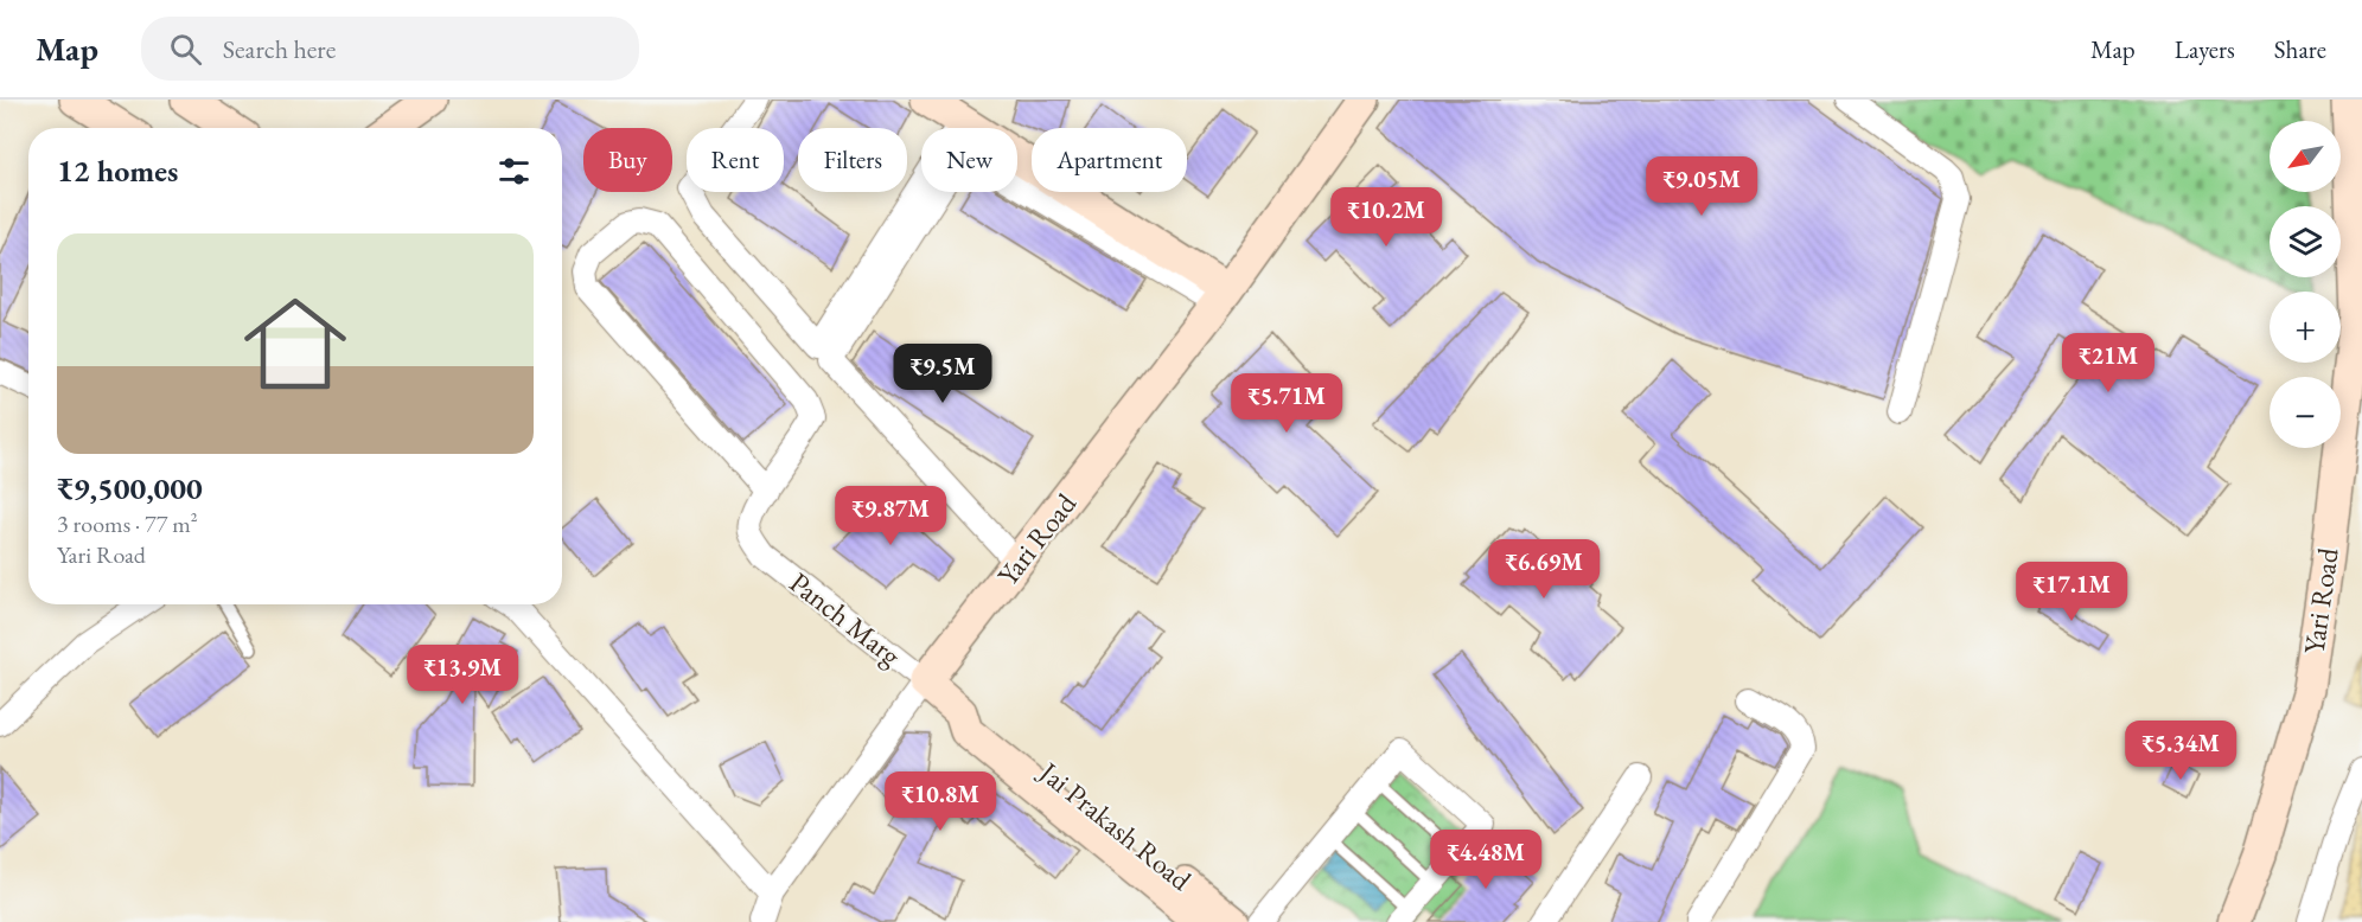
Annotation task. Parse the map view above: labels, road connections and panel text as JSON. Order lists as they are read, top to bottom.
{
  "streets": {
    "main road": ["Yari Road", "Jai Prakash Road"],
    "street": ["Panch Marg"]
  },
  "crossings": [
    ["Yari Road", "Panch Marg"]
  ],
  "north": "bottom left",
  "page": {
    "header": "Map",
    "search": "Search here",
    "nav": ["Map", "Layers", "Share"],
    "map_buttons": ["+", "−"],
    "chip": [
      "Buy",
      "Rent",
      "Filters",
      "New",
      "Apartment"
    ],
    "heading": "12 homes",
    "price": [
      "₹9.05M",
      "₹10.2M",
      "₹21M",
      "₹9.5M",
      "₹5.71M",
      "₹9.87M",
      "₹6.69M",
      "₹17.1M",
      "₹13.9M",
      "₹5.34M",
      "₹10.8M",
      "₹4.48M"
    ],
    "list": [
      {
        "name": "₹9,500,000",
        "note": "3 rooms · 77 m² · Yari Road"
      }
    ]
  }
}
